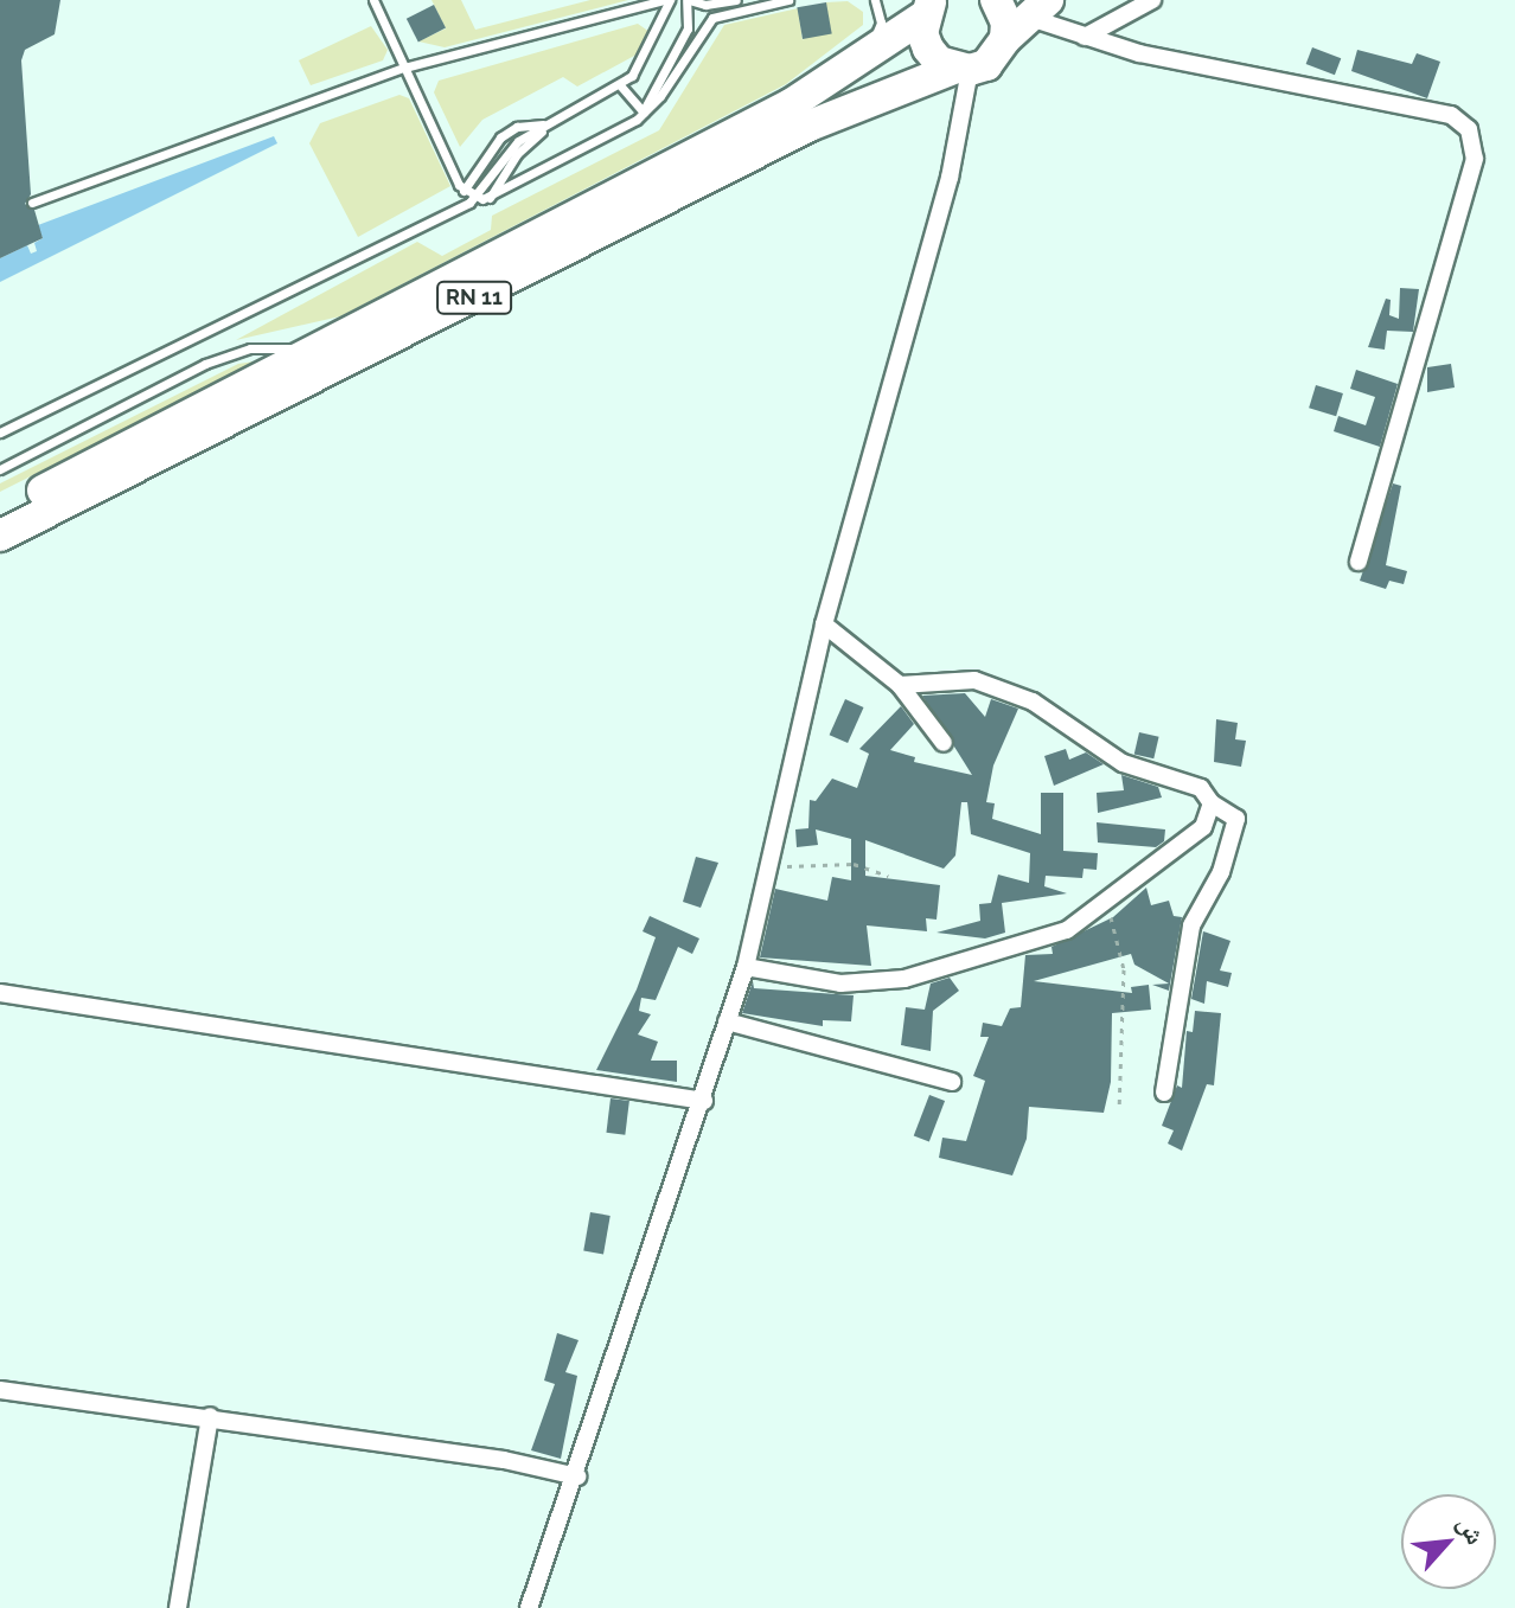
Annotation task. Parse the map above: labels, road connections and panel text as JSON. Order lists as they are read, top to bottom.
{
  "streets": {
    "highway": ["RN 11"]
  },
  "north": "top right"
}
